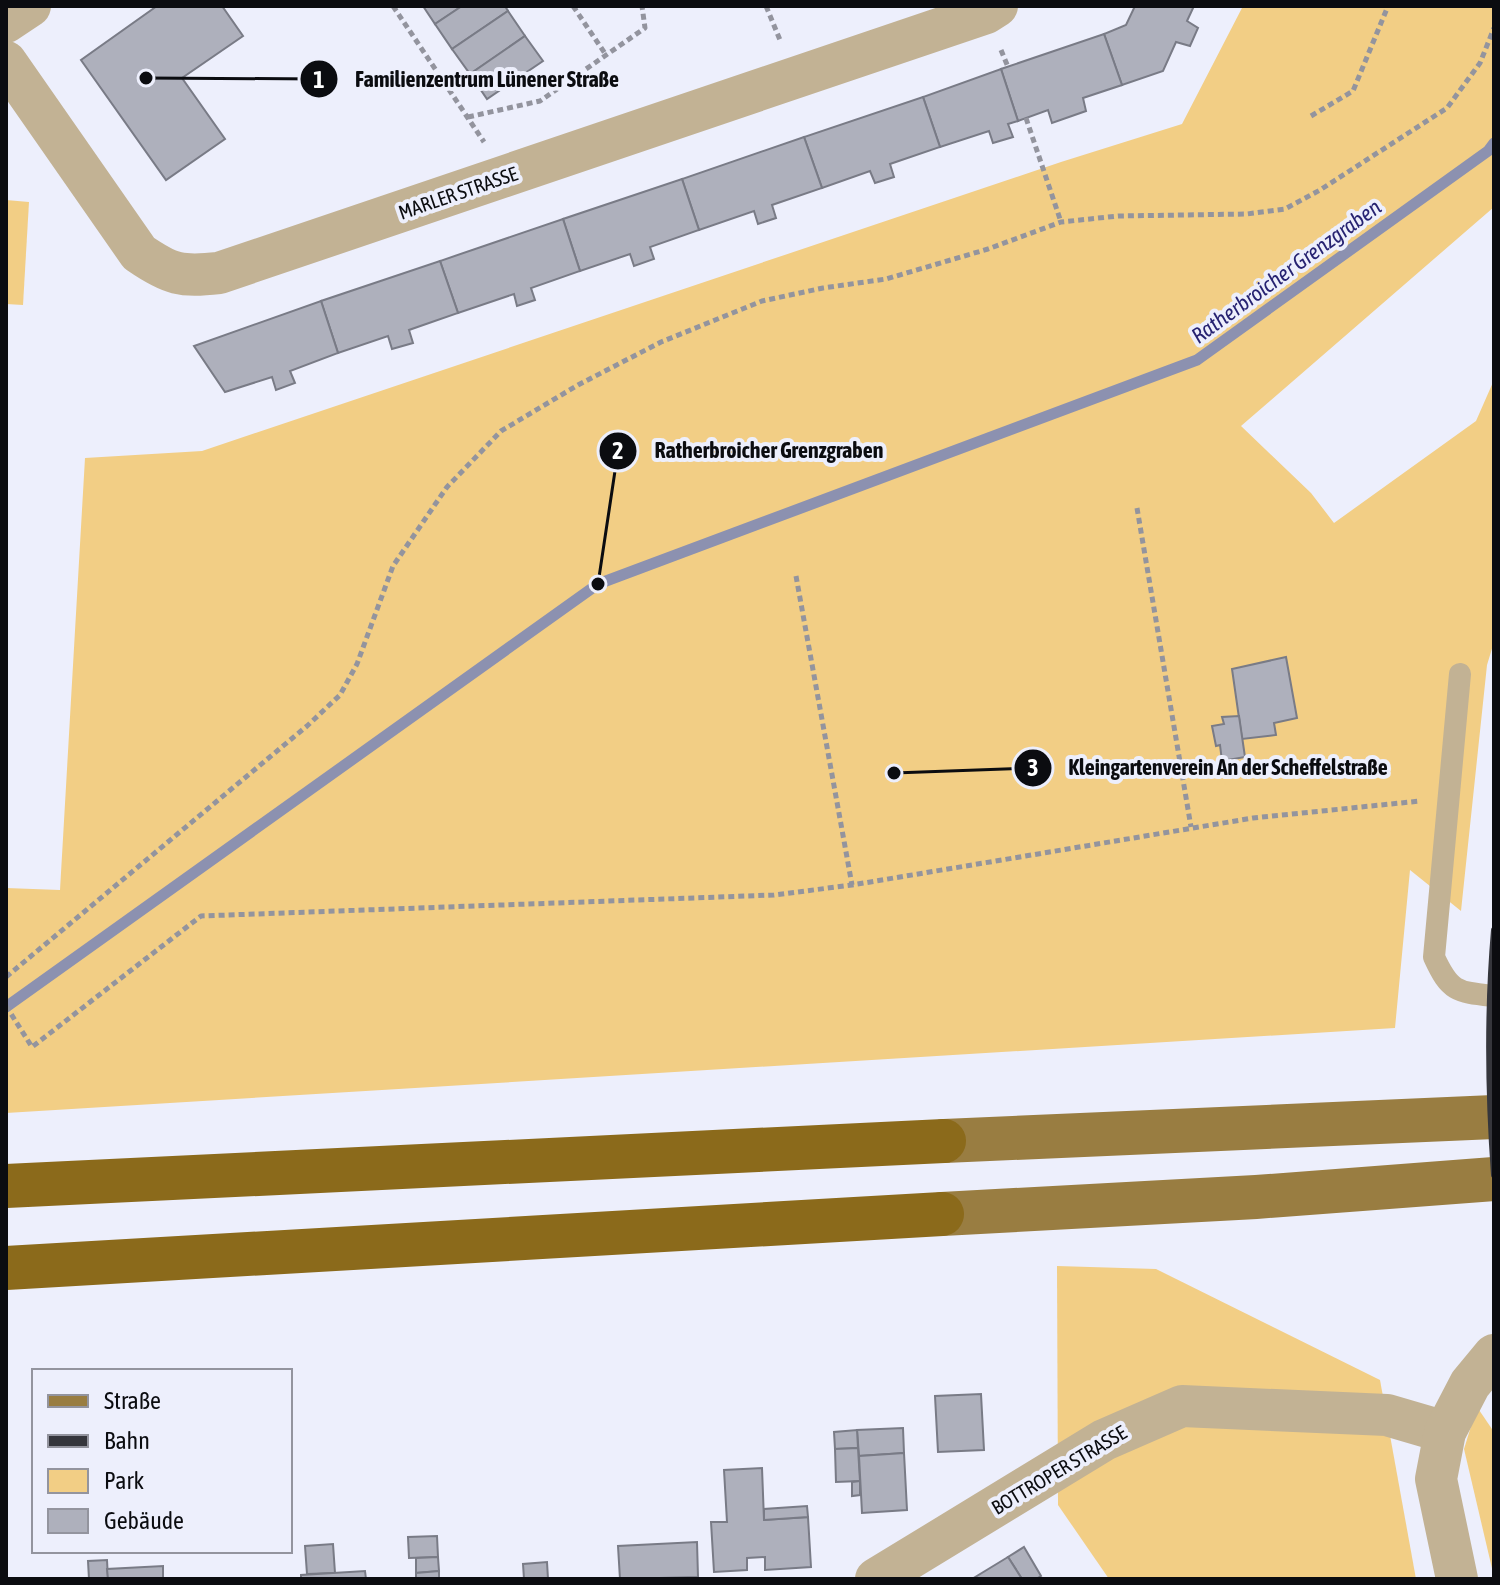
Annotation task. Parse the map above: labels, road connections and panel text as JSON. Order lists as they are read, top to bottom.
{
  "streets": {
    "street": ["MARLER STRASSE", "BOTTROPER STRASSE"]
  },
  "water": ["Ratherbroicher Grenzgraben"],
  "places": ["Familienzentrum Lünener Straße", "Ratherbroicher Grenzgraben", "Kleingartenverein An der Scheffelstraße"],
  "legend": [
    "Straße",
    "Bahn",
    "Park",
    "Gebäude"
  ]
}
